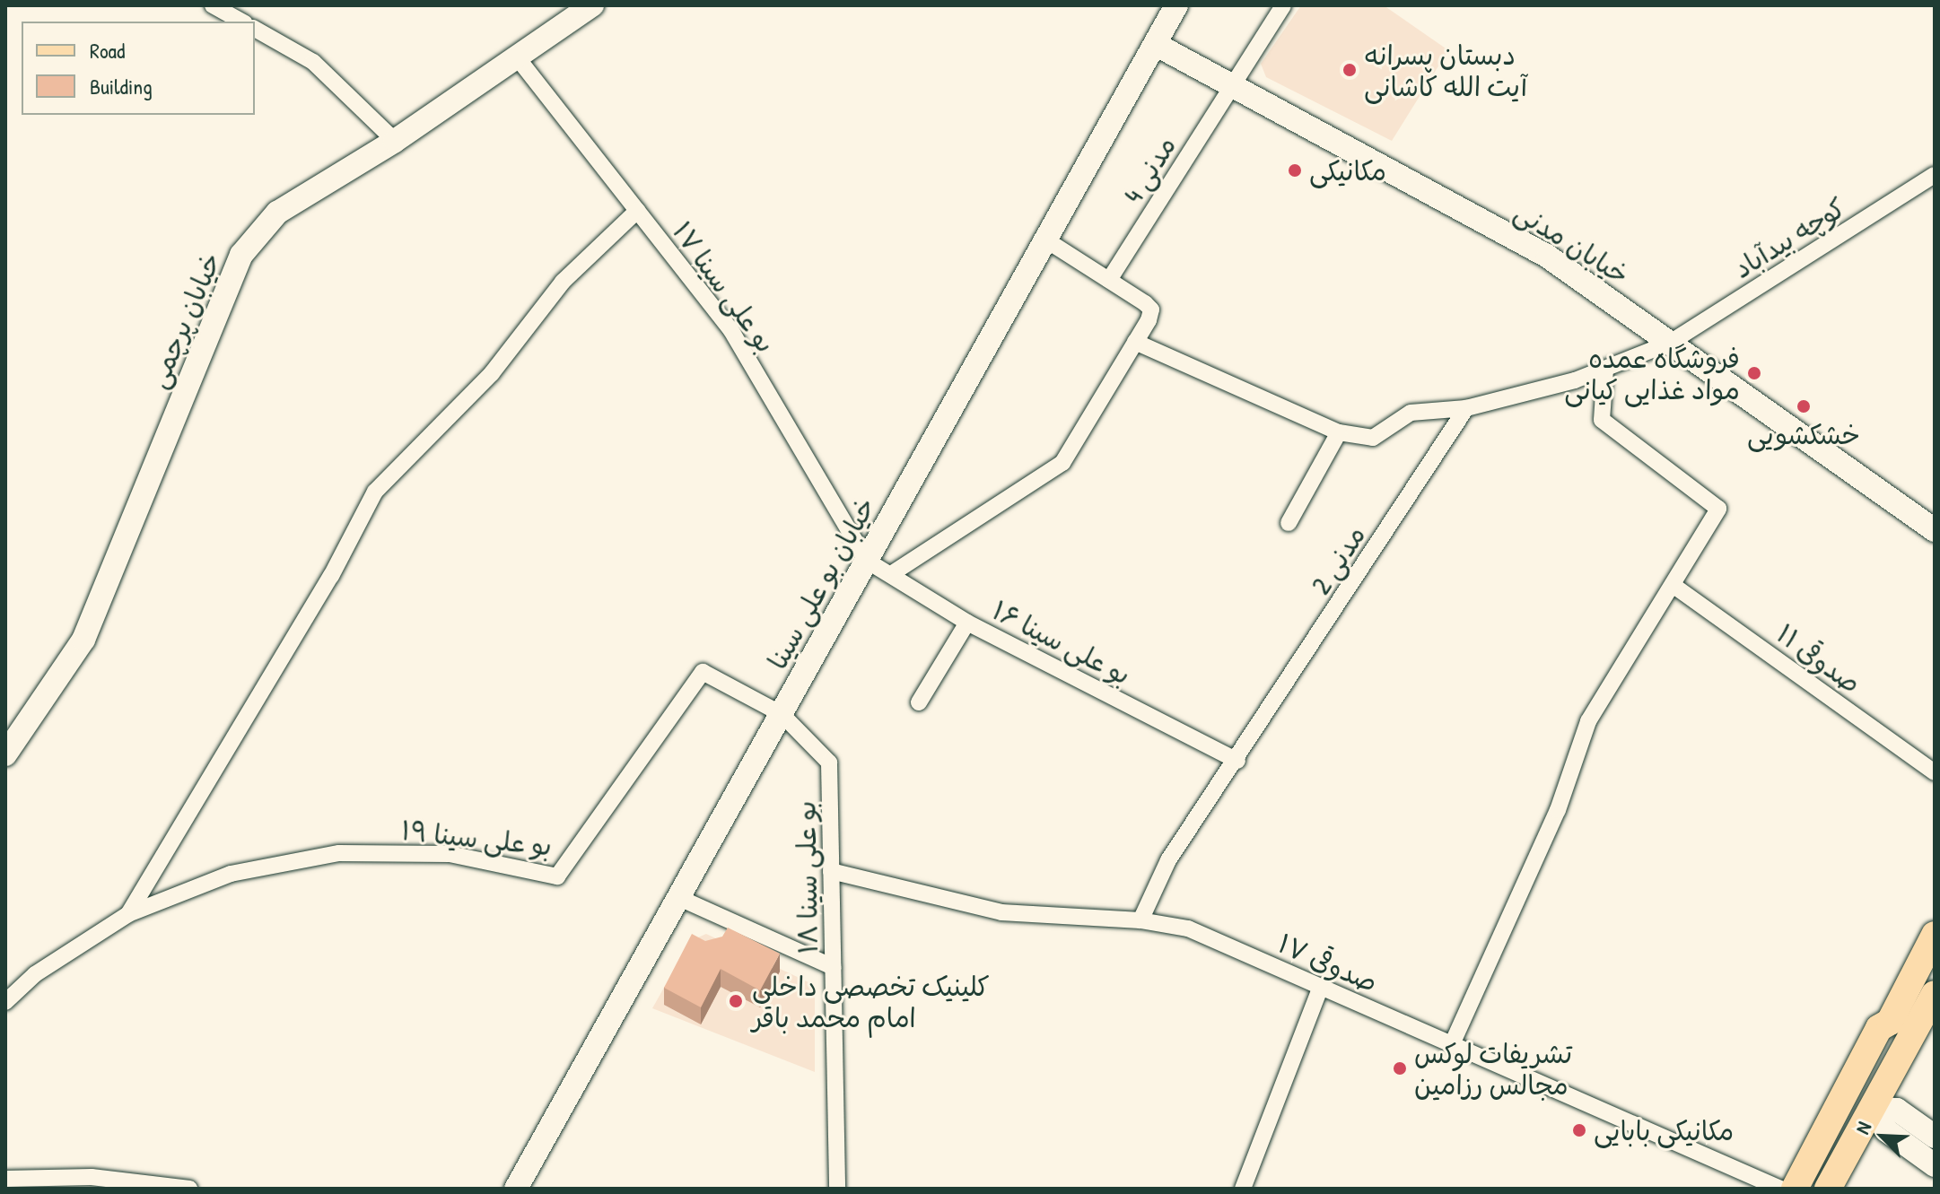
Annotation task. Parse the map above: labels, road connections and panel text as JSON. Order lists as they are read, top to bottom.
{
  "streets": {
    "street": [
      "مدنی 4",
      "کوچه بیدآباد",
      "خیابان مدنی",
      "بو علی سینا ۱۷",
      "خیابان پرچمی",
      "مدنی 2",
      "خیابان بو علی سینا",
      "بو علی سینا ۱۶",
      "صدوقی ۱۱",
      "بو علی سینا ۱۹",
      "بو علی سینا ۱۸",
      "صدوقی ۱۷"
    ]
  },
  "crossings": [
    ["مدنی 4", "خیابان مدنی"],
    ["کوچه بیدآباد", "خیابان مدنی"],
    ["خیابان مدنی", "خیابان بو علی سینا"],
    ["بو علی سینا ۱۷", "خیابان پرچمی"],
    ["بو علی سینا ۱۷", "خیابان بو علی سینا"],
    ["بو علی سینا ۱۷", "بو علی سینا ۱۶"],
    ["مدنی 2", "بو علی سینا ۱۶"],
    ["مدنی 2", "صدوقی ۱۷"],
    ["خیابان بو علی سینا", "بو علی سینا ۱۶"],
    ["خیابان بو علی سینا", "بو علی سینا ۱۹"],
    ["خیابان بو علی سینا", "بو علی سینا ۱۸"],
    ["بو علی سینا ۱۹", "بو علی سینا ۱۸"],
    ["بو علی سینا ۱۸", "صدوقی ۱۷"]
  ],
  "places": [
    "دبستان پسرانه آیت الله کاشانی",
    "مکانیکی",
    "فروشگاه عمده مواد غذایی کیانی",
    "خشکشویی",
    "کلینیک تخصصی داخلی امام محمد باقر",
    "تشریفات لوکس مجالس رزامین",
    "مکانیکی بابایی"
  ],
  "legend": ["Road", "Building"],
  "north": "top left"
}
